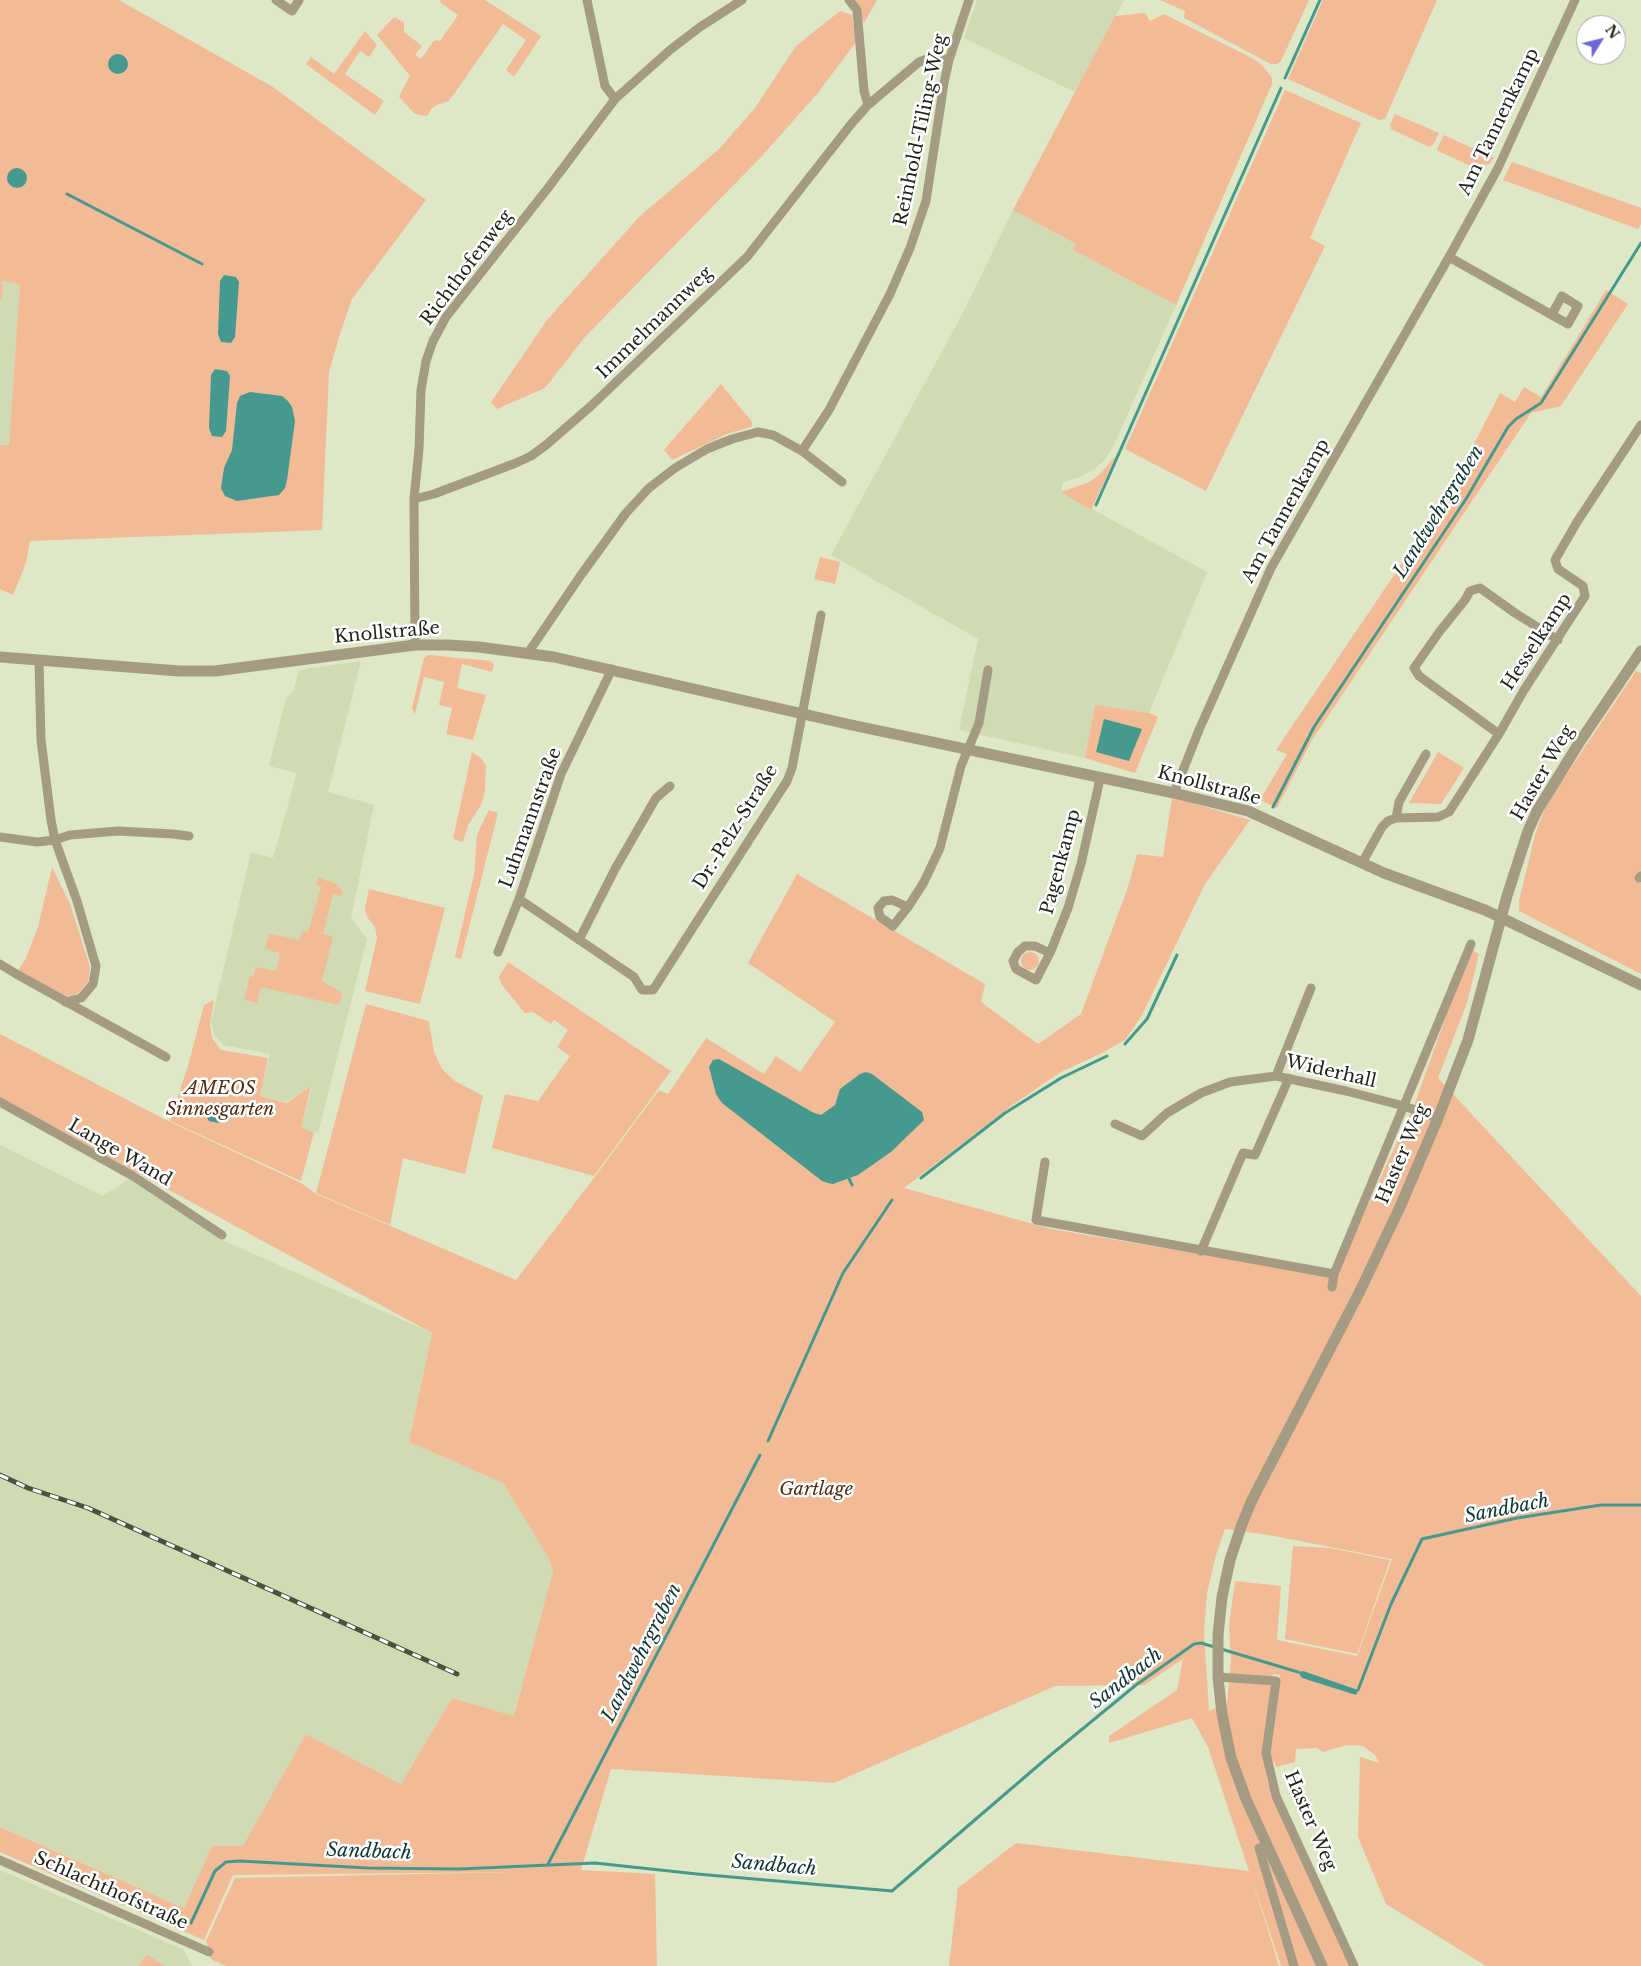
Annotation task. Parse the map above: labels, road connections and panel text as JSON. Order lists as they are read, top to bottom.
{
  "streets": {
    "street": [
      "Am Tannenkamp",
      "Reinhold-Tiling-Weg",
      "Richthofenweg",
      "Immelmannweg",
      "Knollstraße",
      "Hesselkamp",
      "Haster Weg",
      "Luhmannstraße",
      "Dr.-Pelz-Straße",
      "Pagenkamp",
      "Widerhall",
      "Lange Wand",
      "Schlachthofstraße"
    ]
  },
  "crossings": [
    ["Am Tannenkamp", "Knollstraße"],
    ["Reinhold-Tiling-Weg", "Immelmannweg"],
    ["Richthofenweg", "Immelmannweg"],
    ["Richthofenweg", "Knollstraße"],
    ["Knollstraße", "Haster Weg"],
    ["Knollstraße", "Luhmannstraße"],
    ["Knollstraße", "Dr.-Pelz-Straße"],
    ["Knollstraße", "Pagenkamp"],
    ["Haster Weg", "Widerhall"]
  ],
  "water": ["Landwehrgraben", "Sandbach"],
  "parks": ["AMEOS Sinnesgarten", "Gartlage"],
  "north": "top right"
}
